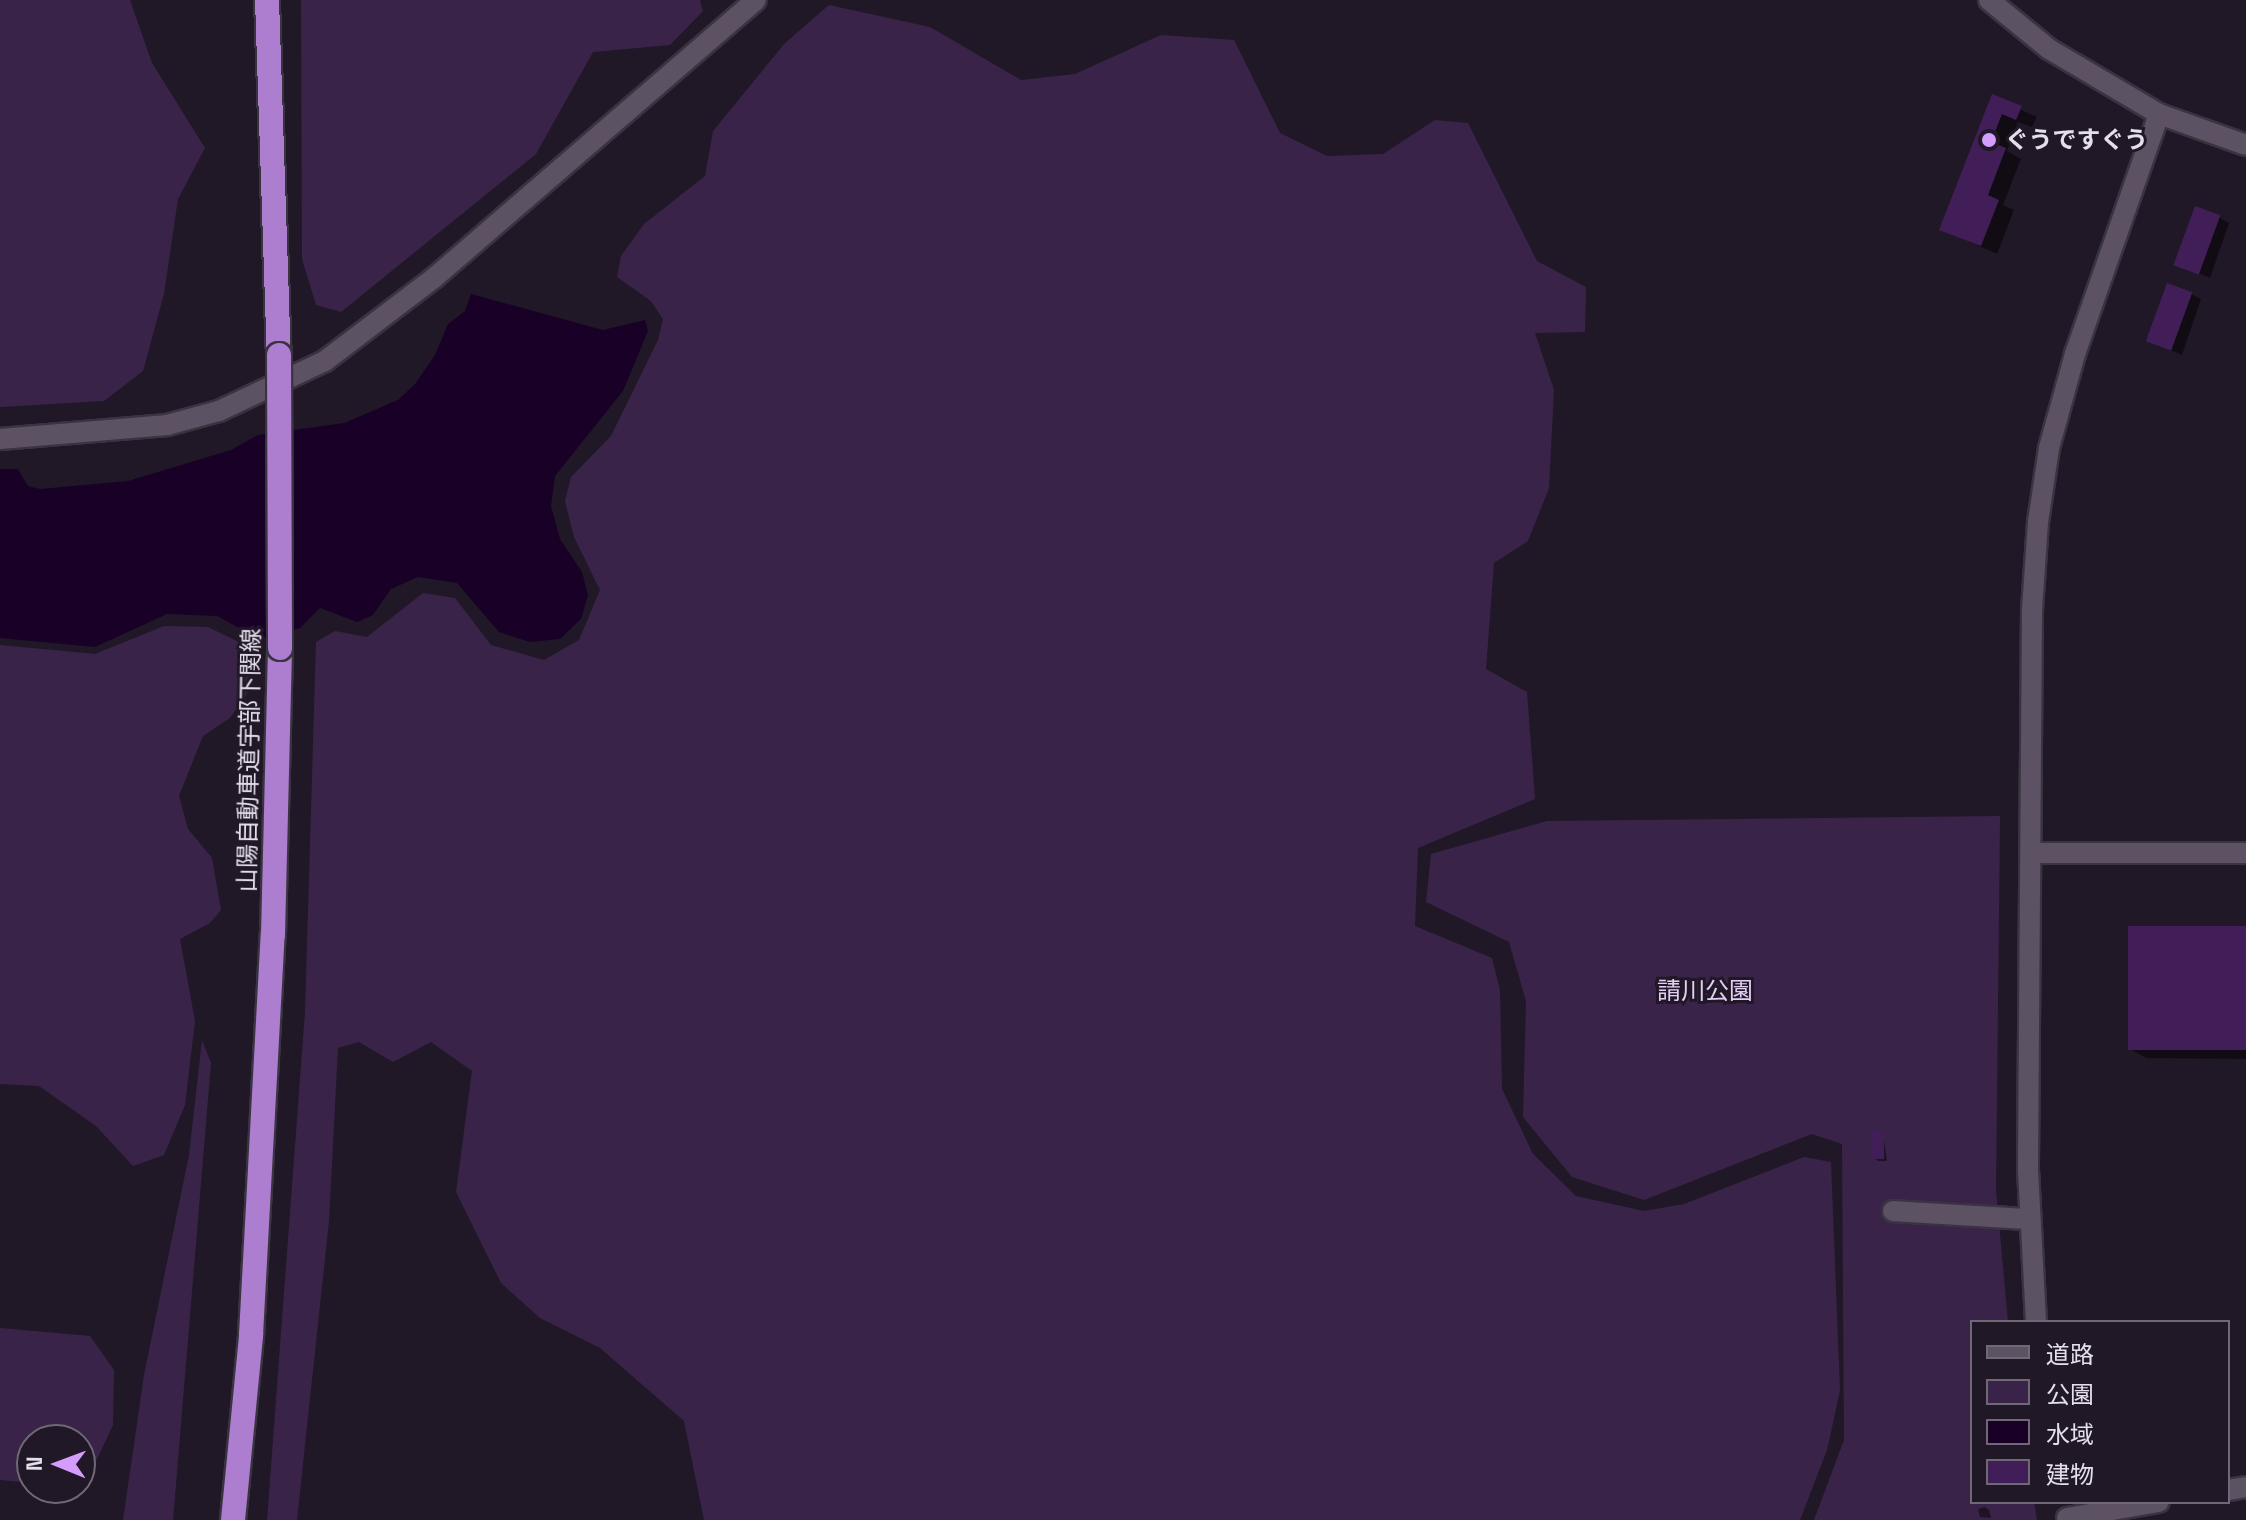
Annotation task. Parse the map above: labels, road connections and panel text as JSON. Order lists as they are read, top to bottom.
{
  "streets": {
    "highway": ["山陽自動車道宇部下関線"]
  },
  "parks": ["請川公園"],
  "places": ["ぐうですぐう"],
  "legend": [
    "道路",
    "公園",
    "水域",
    "建物"
  ],
  "north": "left"
}
